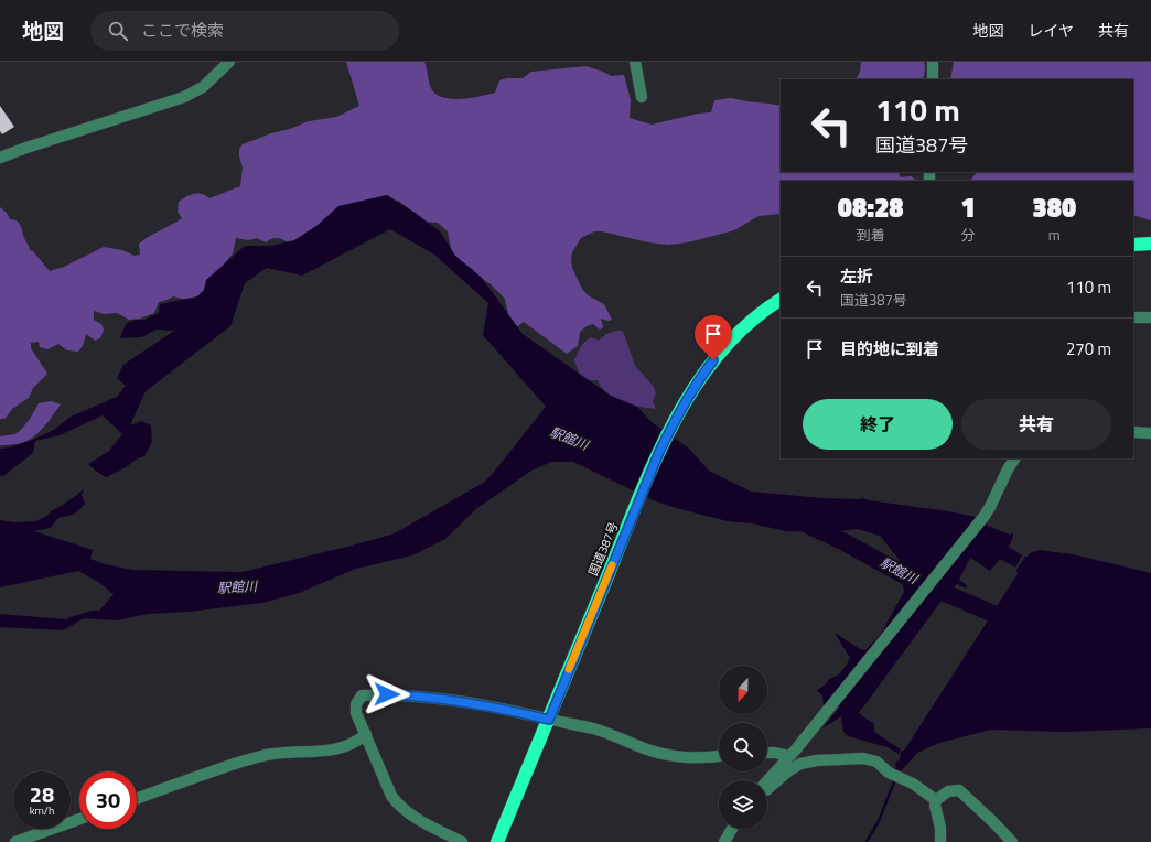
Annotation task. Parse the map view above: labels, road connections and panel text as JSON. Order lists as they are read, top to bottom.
{
  "streets": {
    "highway": ["国道387号"]
  },
  "water": ["駅館川"],
  "north": "bottom",
  "page": {
    "header": "地図",
    "search": "ここで検索",
    "nav": ["地図", "レイヤ", "共有"],
    "turn": ["110 m", "国道387号"],
    "eta": [
      "08:28",
      "到着",
      "1",
      "分",
      "380",
      "m"
    ],
    "list": [
      {
        "name": "左折",
        "note": "国道387号",
        "value": "110 m"
      },
      {
        "name": "目的地に到着",
        "value": "270 m"
      }
    ],
    "buttons": ["終了", "共有"],
    "speed": "28 km/h",
    "limit": "30"
  }
}
